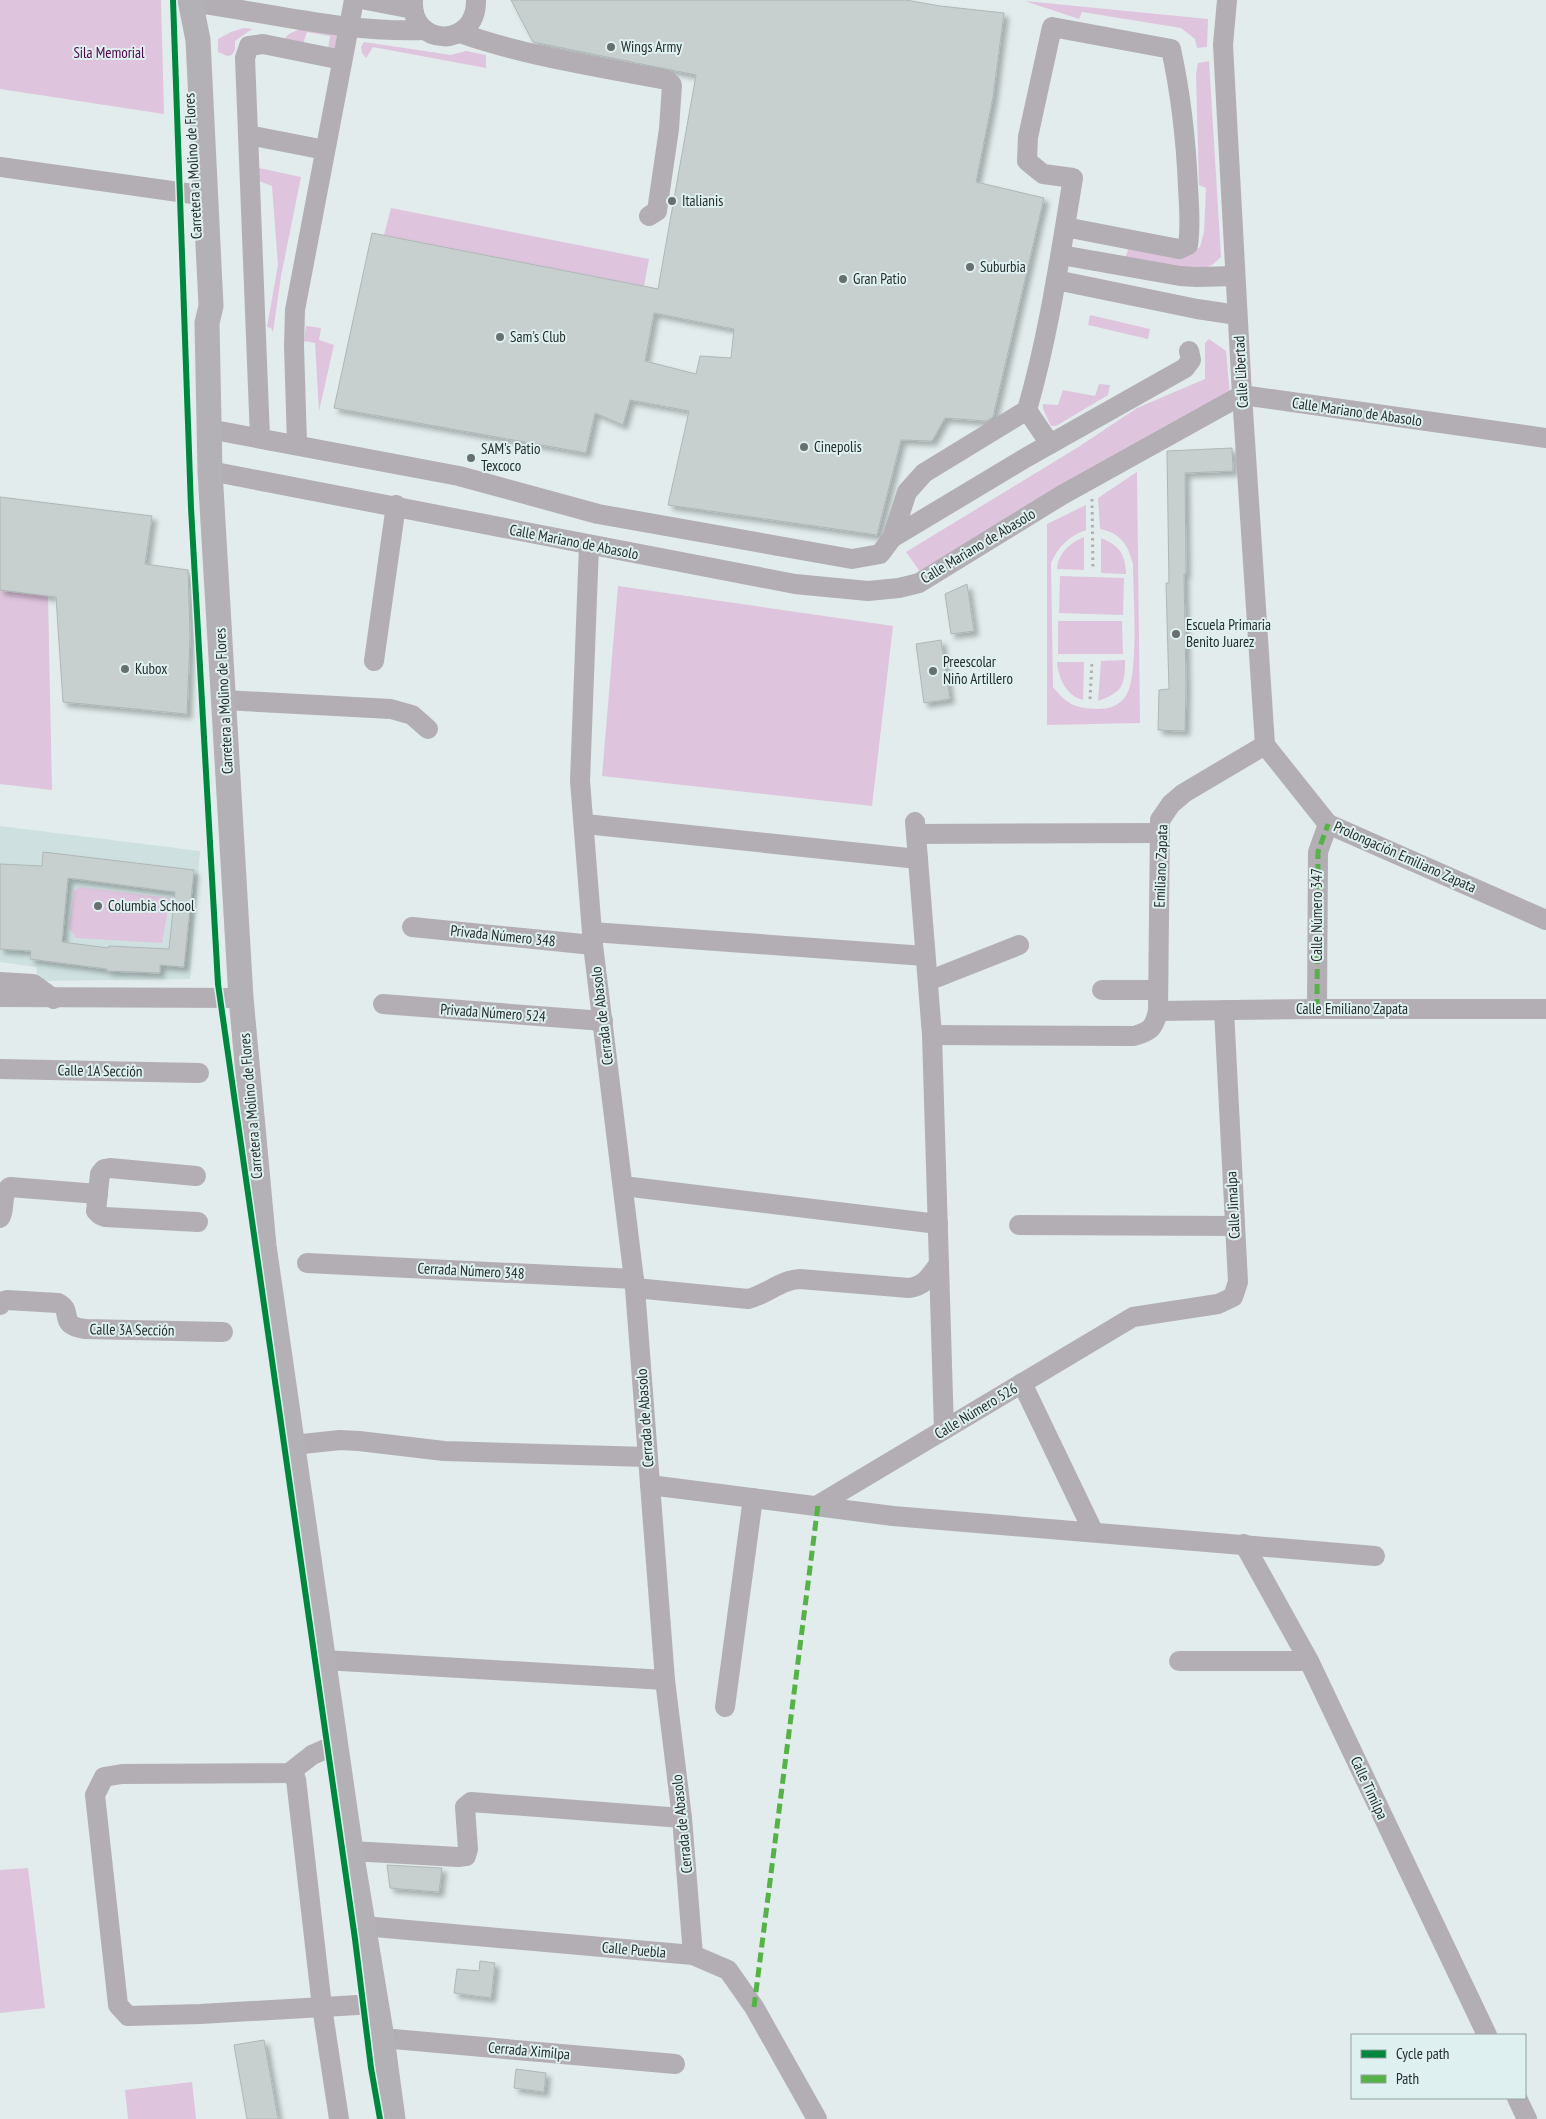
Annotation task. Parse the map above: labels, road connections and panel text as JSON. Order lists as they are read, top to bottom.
{
  "streets": {
    "main road": ["Carretera a Molino de Flores"],
    "street": [
      "Calle Libertad",
      "Calle Mariano de Abasolo",
      "Prolongación Emiliano Zapata",
      "Emiliano Zapata",
      "Calle Número 347",
      "Privada Número 348",
      "Calle Emiliano Zapata",
      "Privada Número 524",
      "Cerrada de Abasolo",
      "Calle 1A Sección",
      "Calle Jimalpa",
      "Cerrada Número 348",
      "Calle 3A Sección",
      "Calle Número 526",
      "Calle Timilpa",
      "Calle Puebla",
      "Cerrada Ximilpa"
    ]
  },
  "crossings": [
    ["Carretera a Molino de Flores", "Calle Mariano de Abasolo"],
    ["Carretera a Molino de Flores", "Calle Puebla"],
    ["Carretera a Molino de Flores", "Cerrada Ximilpa"],
    ["Calle Libertad", "Calle Mariano de Abasolo"],
    ["Calle Libertad", "Prolongación Emiliano Zapata"],
    ["Calle Libertad", "Emiliano Zapata"],
    ["Calle Mariano de Abasolo", "Cerrada de Abasolo"],
    ["Prolongación Emiliano Zapata", "Emiliano Zapata"],
    ["Prolongación Emiliano Zapata", "Calle Número 347"],
    ["Emiliano Zapata", "Calle Emiliano Zapata"],
    ["Calle Número 347", "Calle Emiliano Zapata"],
    ["Privada Número 348", "Cerrada de Abasolo"],
    ["Calle Emiliano Zapata", "Calle Jimalpa"],
    ["Privada Número 524", "Cerrada de Abasolo"],
    ["Cerrada de Abasolo", "Cerrada Número 348"],
    ["Cerrada de Abasolo", "Calle Número 526"],
    ["Cerrada de Abasolo", "Calle Timilpa"],
    ["Cerrada de Abasolo", "Calle Puebla"],
    ["Calle Jimalpa", "Calle Número 526"]
  ],
  "parks": ["Sila Memorial"],
  "places": [
    "Wings Army",
    "Italianis",
    "Suburbia",
    "Gran Patio",
    "Sam's Club",
    "Cinepolis",
    "SAM's Patio Texcoco",
    "Escuela Primaria Benito Juarez",
    "Kubox",
    "Preescolar Niño Artillero",
    "Columbia School"
  ],
  "legend": ["Cycle path", "Path"]
}
